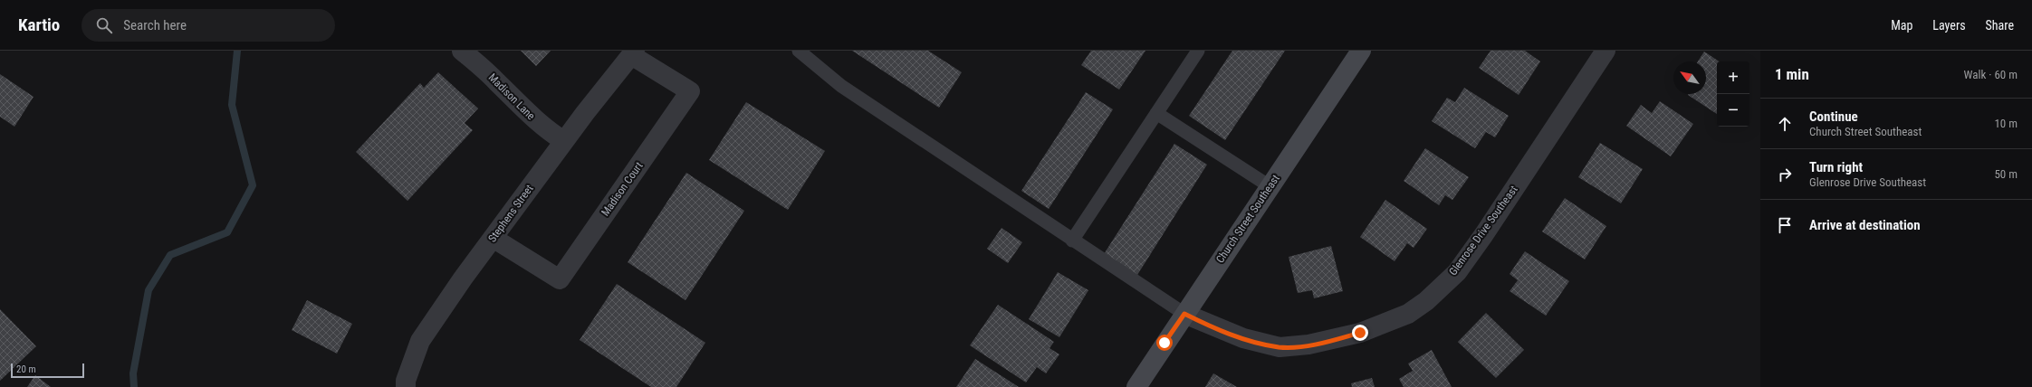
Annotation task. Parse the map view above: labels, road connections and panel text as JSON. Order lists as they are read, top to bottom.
{
  "streets": {
    "street": [
      "Madison Lane",
      "Madison Court",
      "Stephens Street",
      "Church Street Southeast",
      "Glenrose Drive Southeast"
    ]
  },
  "crossings": [
    ["Madison Lane", "Stephens Street"],
    ["Madison Court", "Stephens Street"],
    ["Church Street Southeast", "Glenrose Drive Southeast"]
  ],
  "scale_bar": "20 m",
  "north": "top left",
  "page": {
    "header": "Kartio",
    "search": "Search here",
    "nav": ["Map", "Layers", "Share"],
    "heading": ["1 min", "Walk · 60 m"],
    "map_buttons": ["+", "−"],
    "list": [
      ["Continue", "Church Street Southeast", "10 m"],
      ["Turn right", "Glenrose Drive Southeast", "50 m"],
      "Arrive at destination"
    ],
    "scale": "20 m"
  }
}
